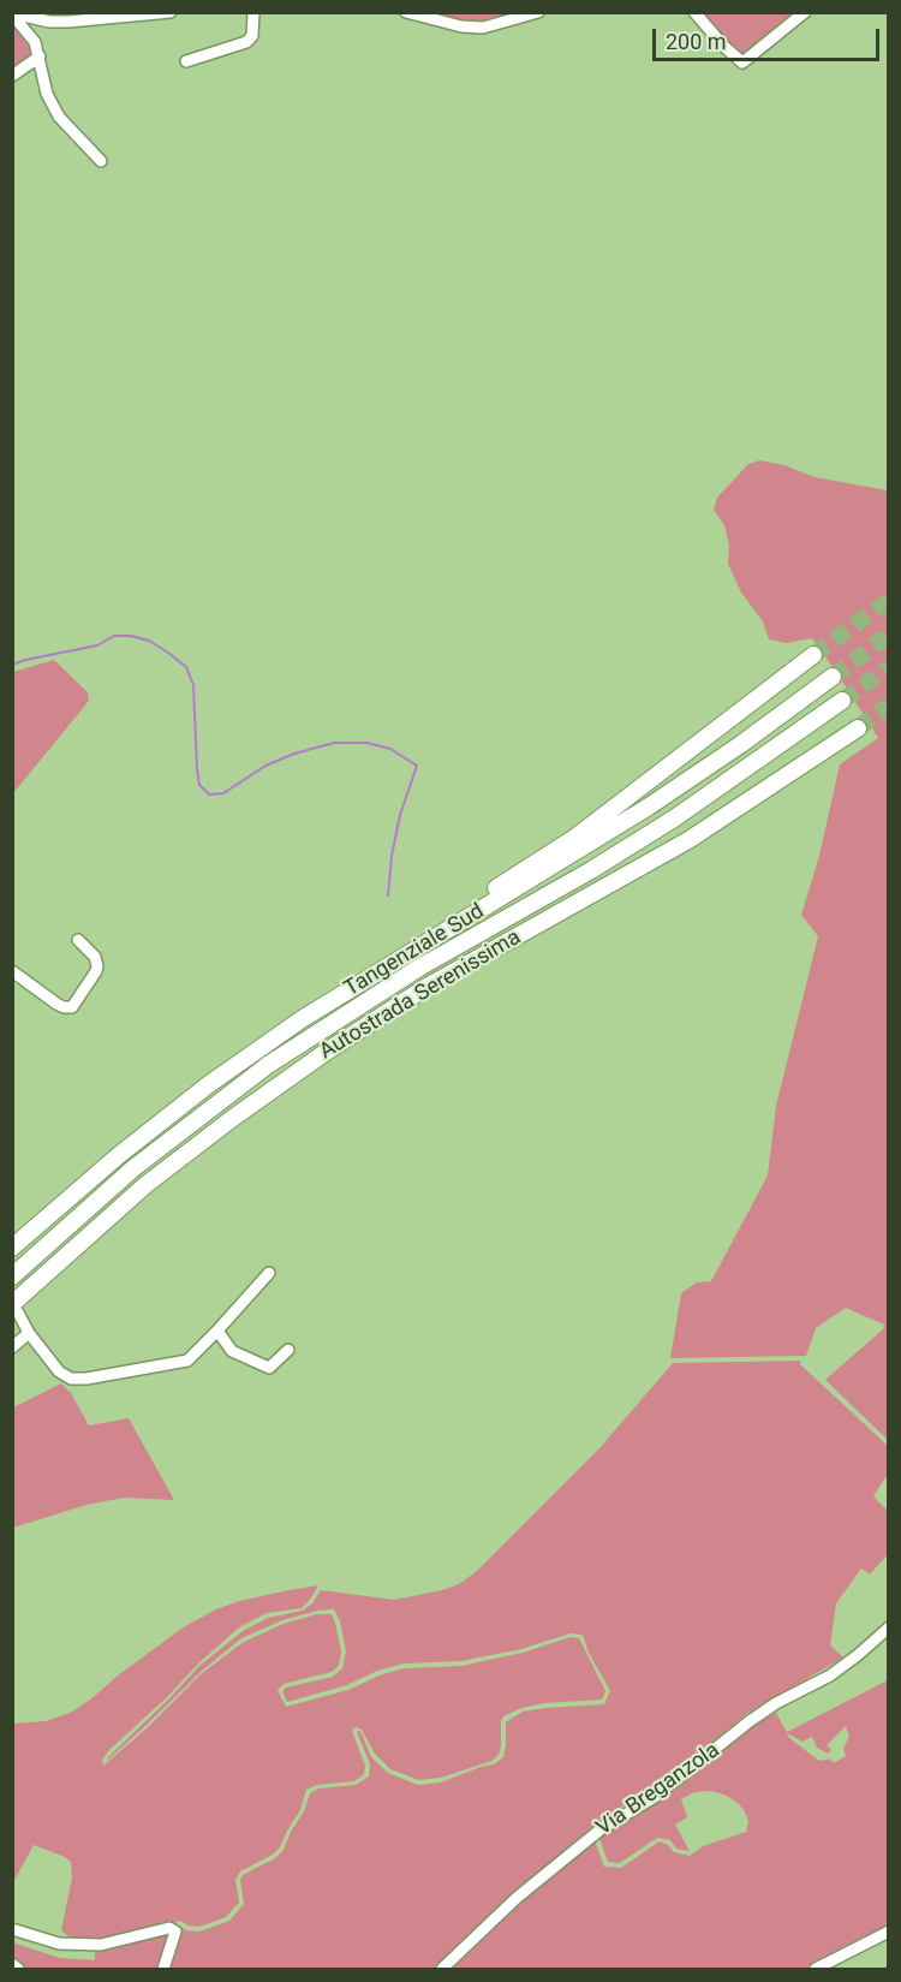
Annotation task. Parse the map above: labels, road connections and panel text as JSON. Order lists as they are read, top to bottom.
{
  "streets": {
    "highway": ["Tangenziale Sud", "Autostrada Serenissima"],
    "street": ["Via Breganzola"]
  },
  "scale_bar": "200 m"
}
